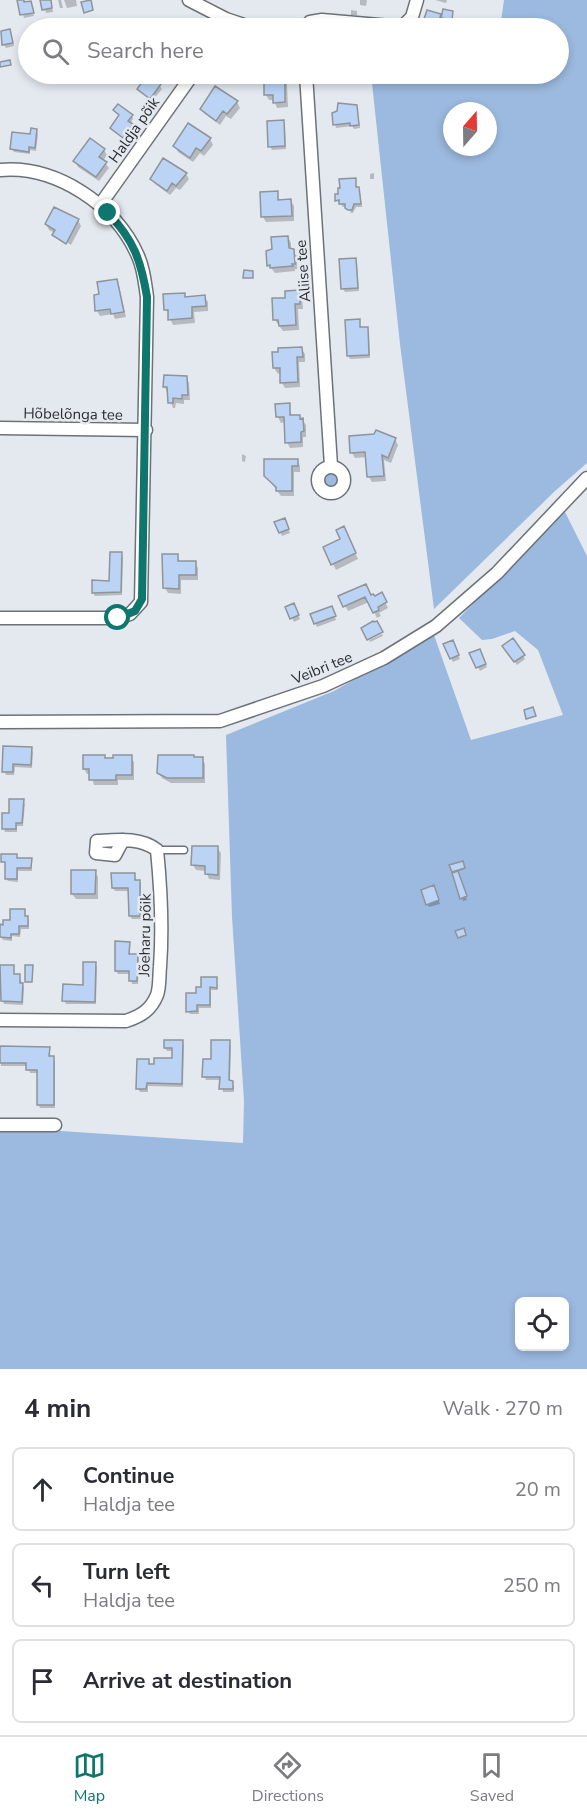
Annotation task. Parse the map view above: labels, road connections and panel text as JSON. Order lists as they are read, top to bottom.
{
  "streets": {
    "street": [
      "Haldja põik",
      "Aliise tee",
      "Hõbelõnga tee",
      "Veibri tee",
      "Jõeharu põik"
    ]
  },
  "north": "top",
  "page": {
    "search": "Search here",
    "heading": ["4 min", "Walk · 270 m"],
    "list": [
      ["Continue", "Haldja tee", "20 m"],
      ["Turn left", "Haldja tee", "250 m"],
      "Arrive at destination"
    ],
    "nav": ["Map", "Directions", "Saved"]
  }
}
